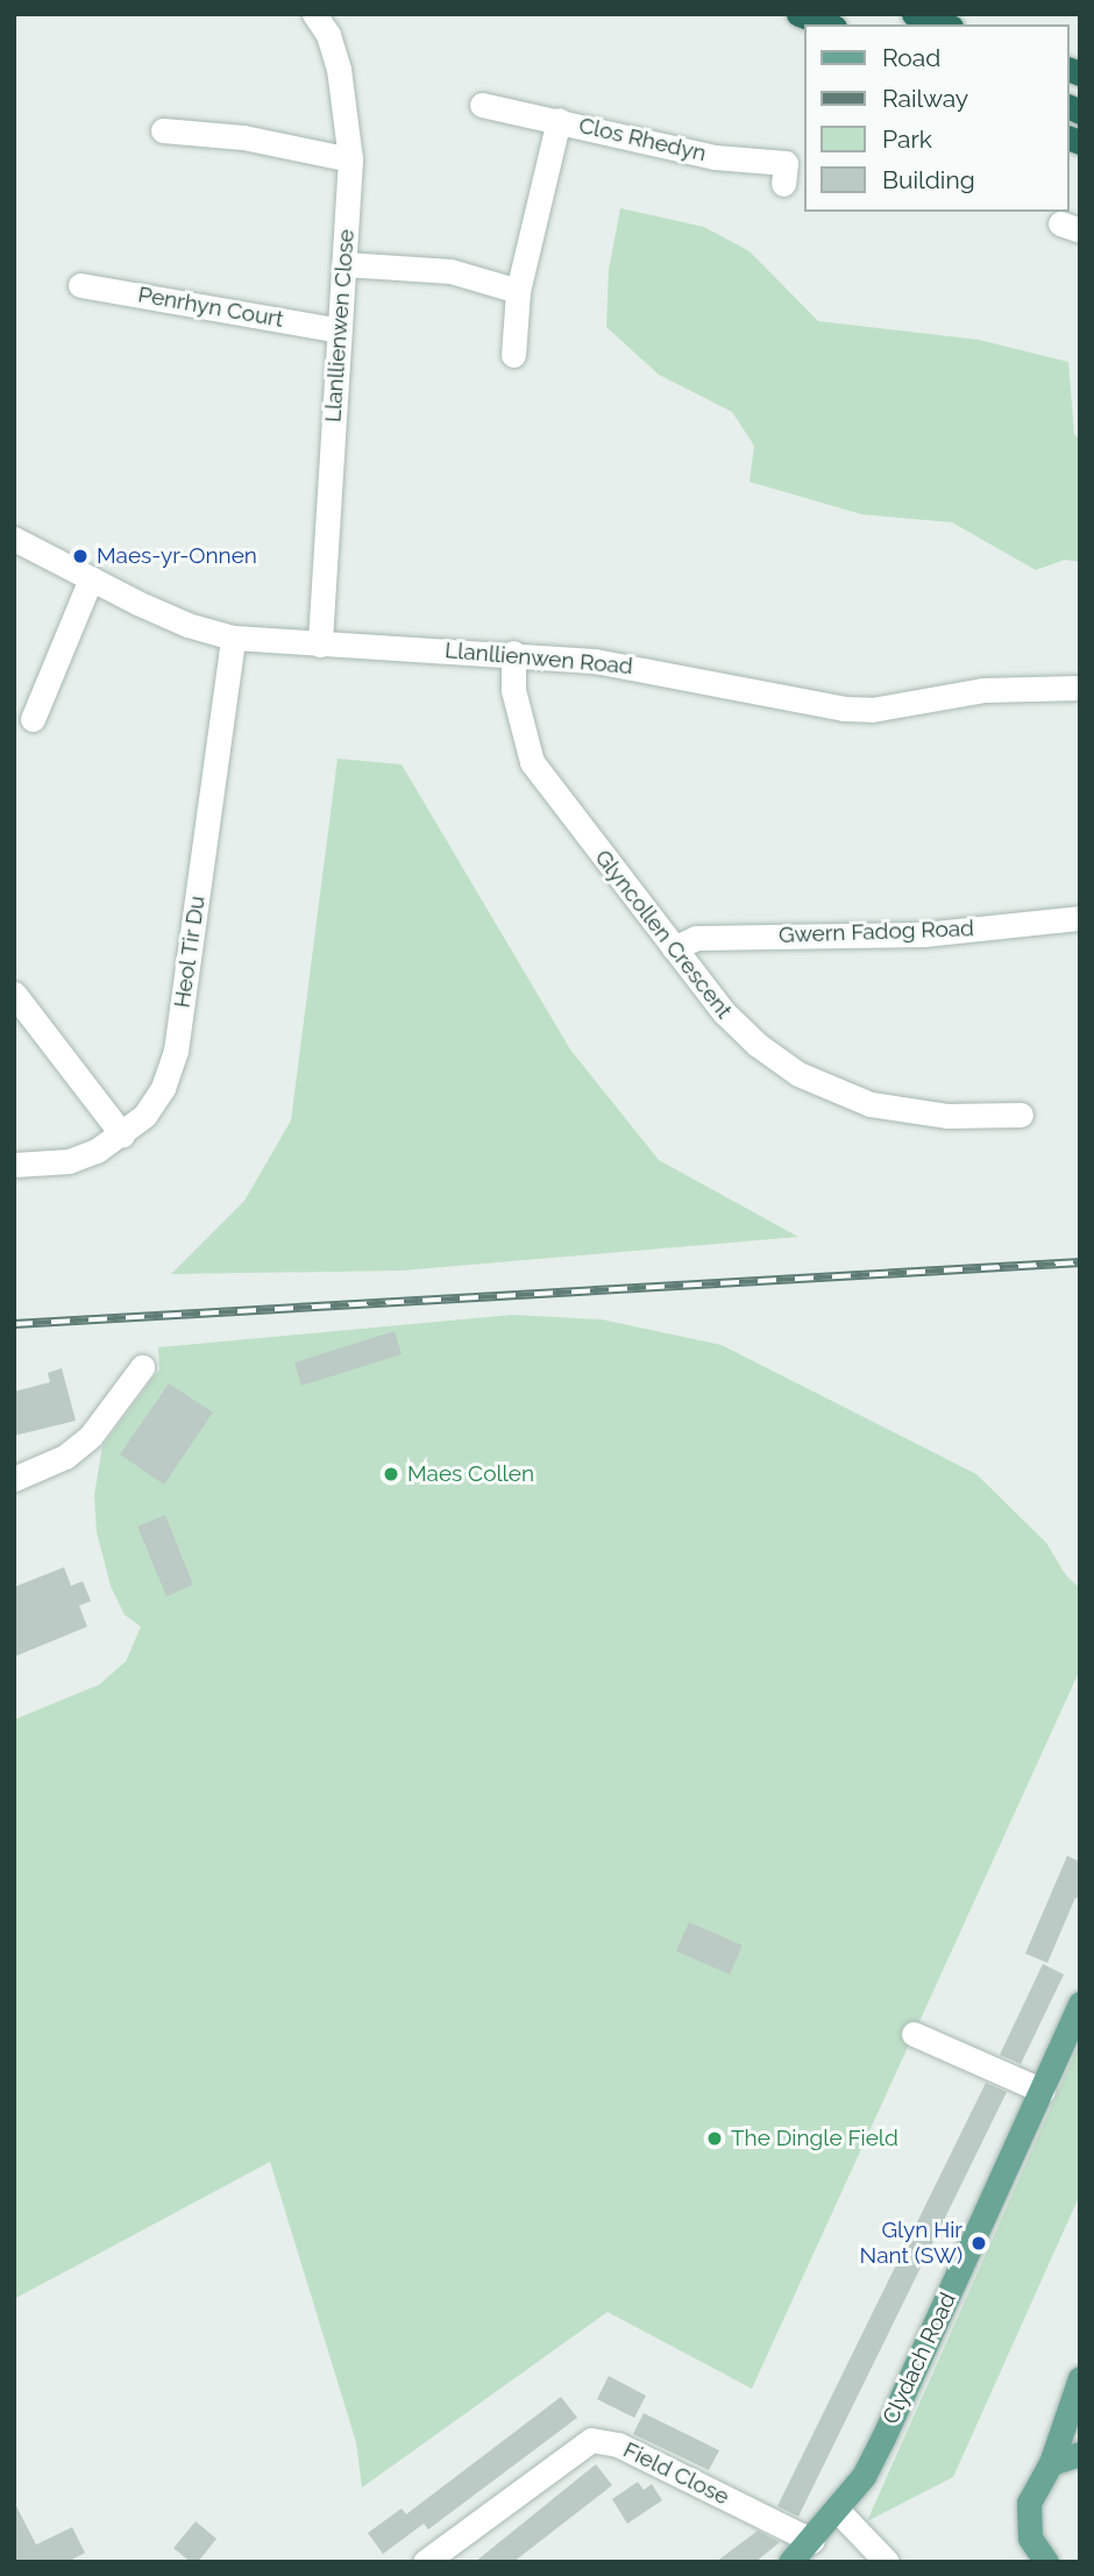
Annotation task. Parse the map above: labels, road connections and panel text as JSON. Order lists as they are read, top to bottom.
{
  "streets": {
    "main road": ["Clydach Road"],
    "street": [
      "Clos Rhedyn",
      "Penrhyn Court",
      "Llanllienwen Close",
      "Llanllienwen Road",
      "Gwern Fadog Road",
      "Glyncollen Crescent",
      "Heol Tir Du",
      "Field Close"
    ]
  },
  "crossings": [
    ["Penrhyn Court", "Llanllienwen Close"],
    ["Llanllienwen Close", "Llanllienwen Road"],
    ["Llanllienwen Road", "Glyncollen Crescent"],
    ["Llanllienwen Road", "Heol Tir Du"],
    ["Gwern Fadog Road", "Glyncollen Crescent"],
    ["Clydach Road", "Field Close"]
  ],
  "places": [
    "Maes-yr-Onnen",
    "Maes Collen",
    "The Dingle Field",
    "Glyn Hir Nant (SW)"
  ],
  "legend": [
    "Road",
    "Railway",
    "Park",
    "Building"
  ]
}
